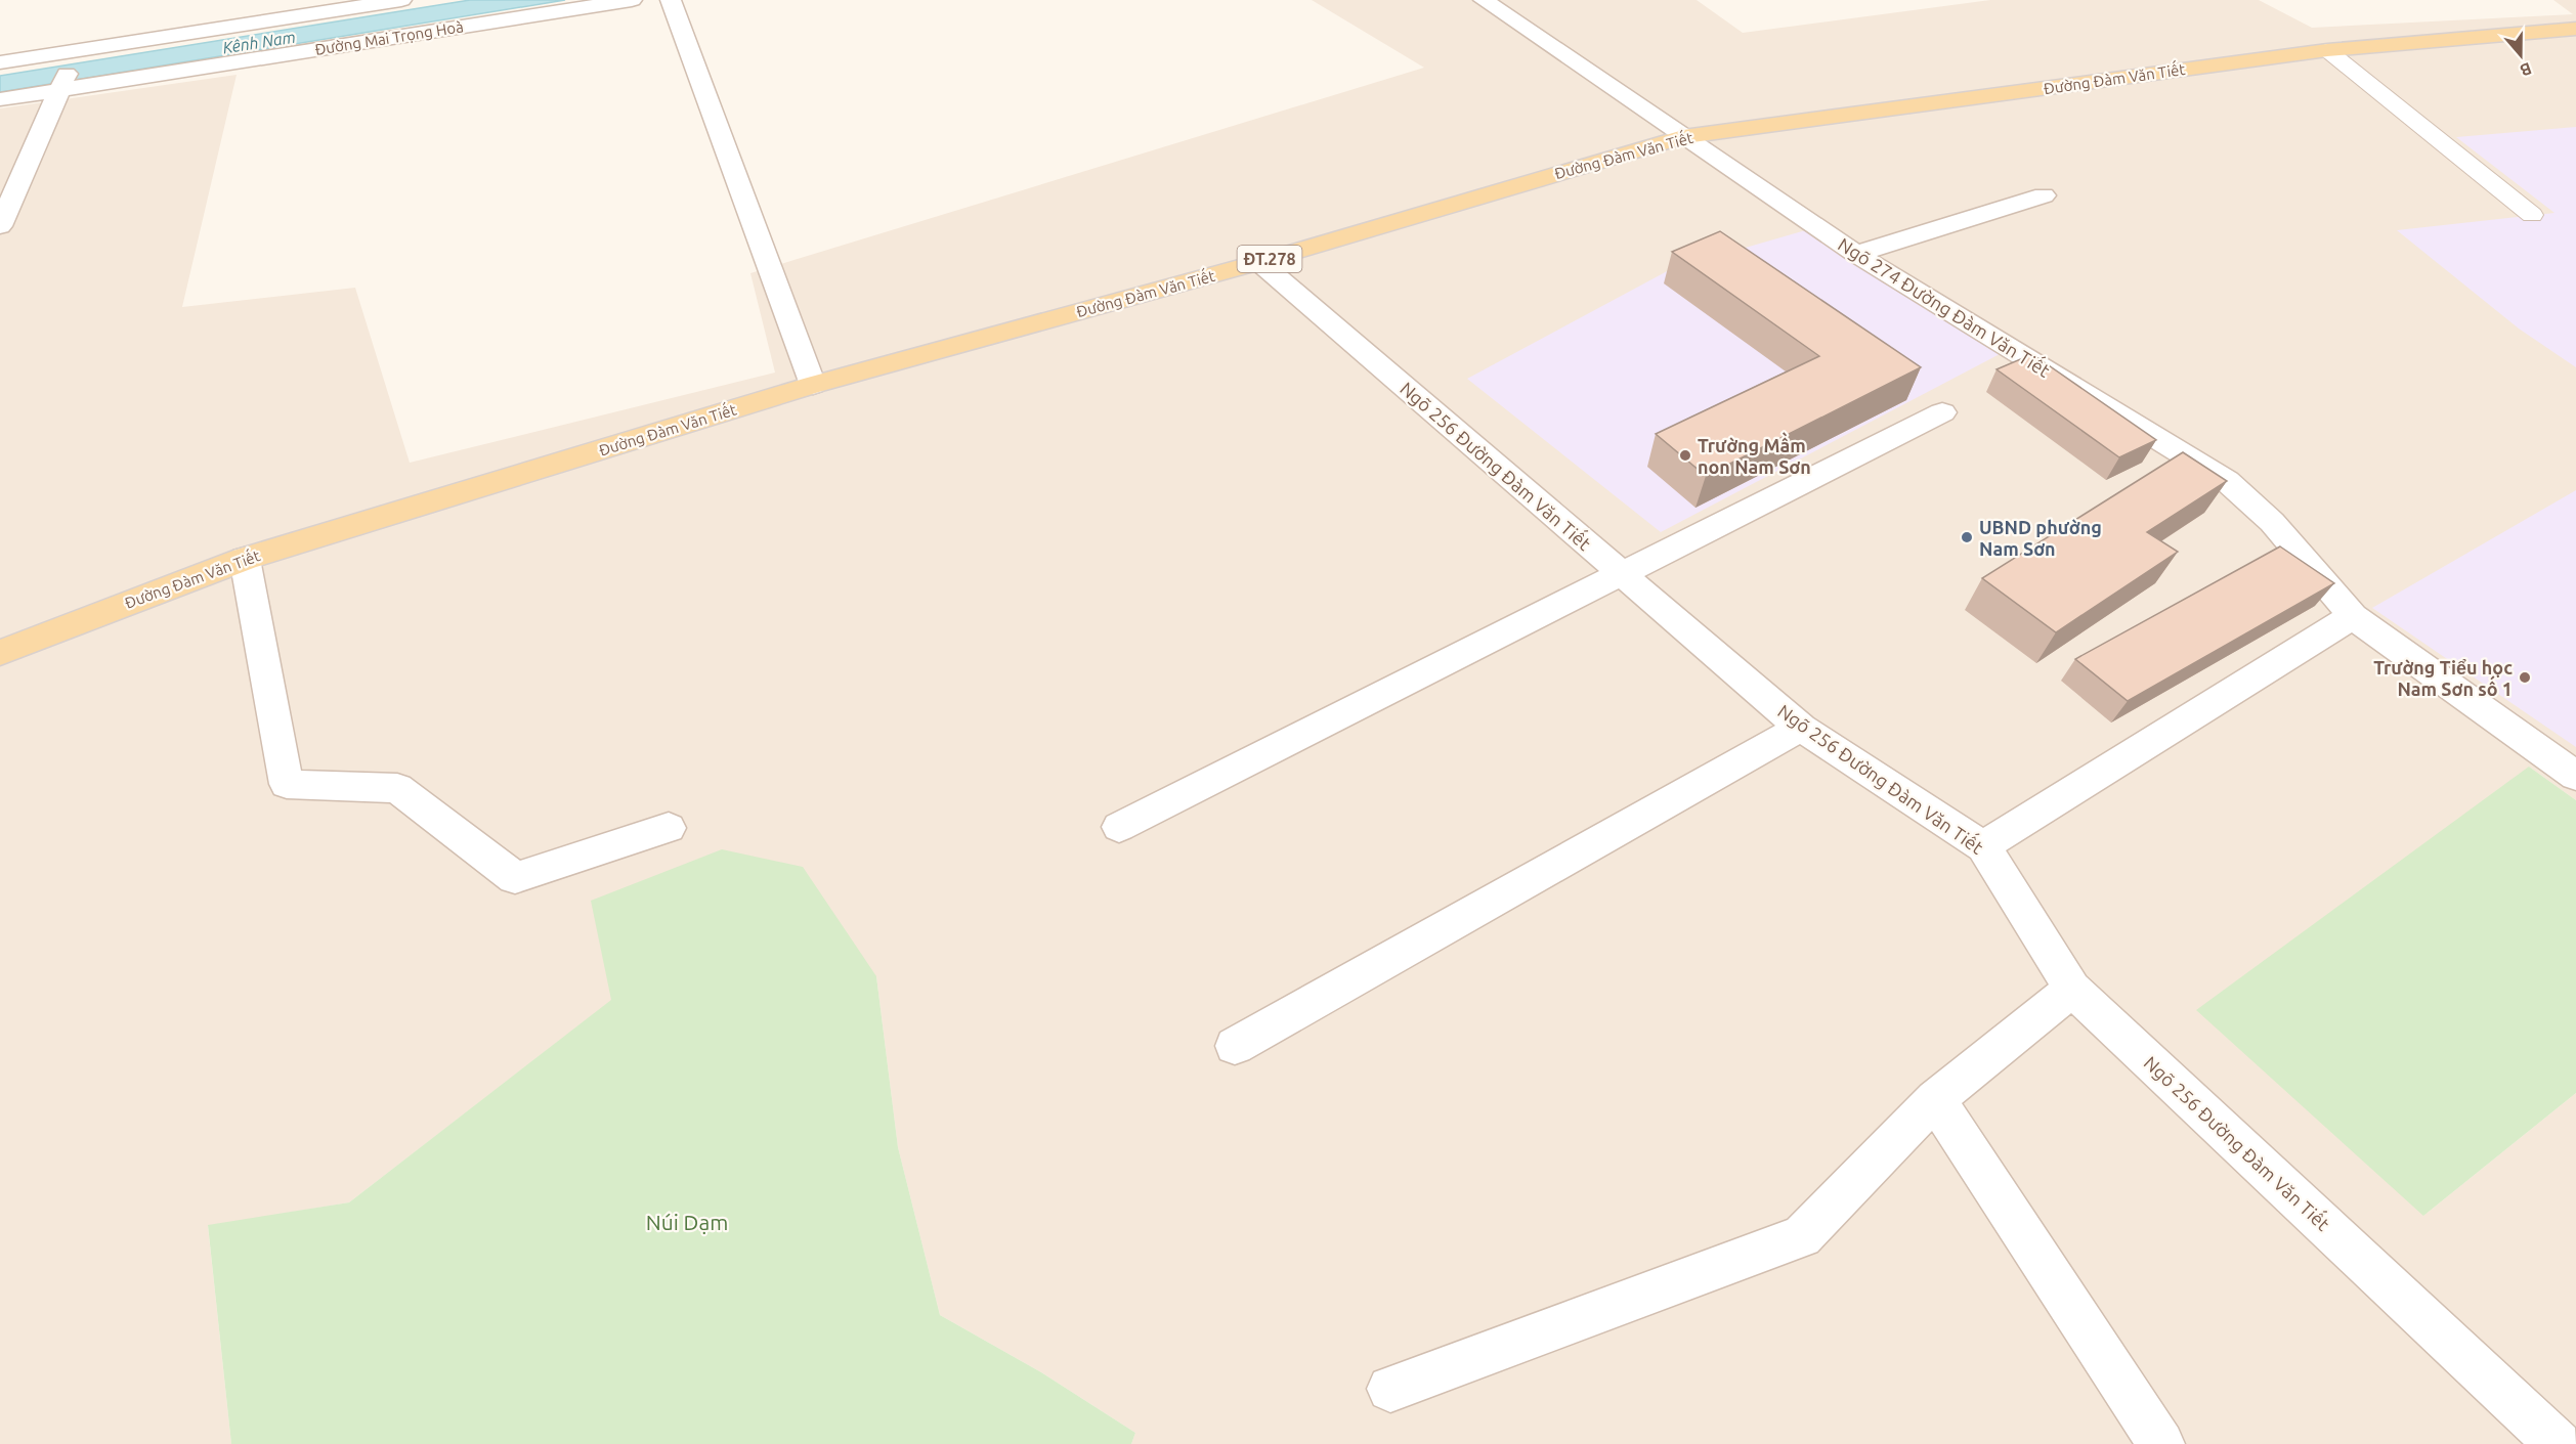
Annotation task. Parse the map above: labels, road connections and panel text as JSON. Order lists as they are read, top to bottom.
{
  "streets": {
    "main road": ["Đường Đàm Văn Tiết", "ĐT.278"],
    "street": ["Đường Mai Trọng Hoà", "Ngõ 274 Đường Đàm Văn Tiết", "Ngõ 256 Đường Đàm Văn Tiết"]
  },
  "crossings": [
    ["Đường Đàm Văn Tiết", "Ngõ 274 Đường Đàm Văn Tiết"],
    ["Đường Đàm Văn Tiết", "Ngõ 256 Đường Đàm Văn Tiết"]
  ],
  "water": ["Kênh Nam"],
  "parks": ["Núi Dạm"],
  "places": ["Trường Mầm non Nam Sơn", "UBND phường Nam Sơn", "Trường Tiểu học Nam Sơn số 1"],
  "north": "bottom"
}
